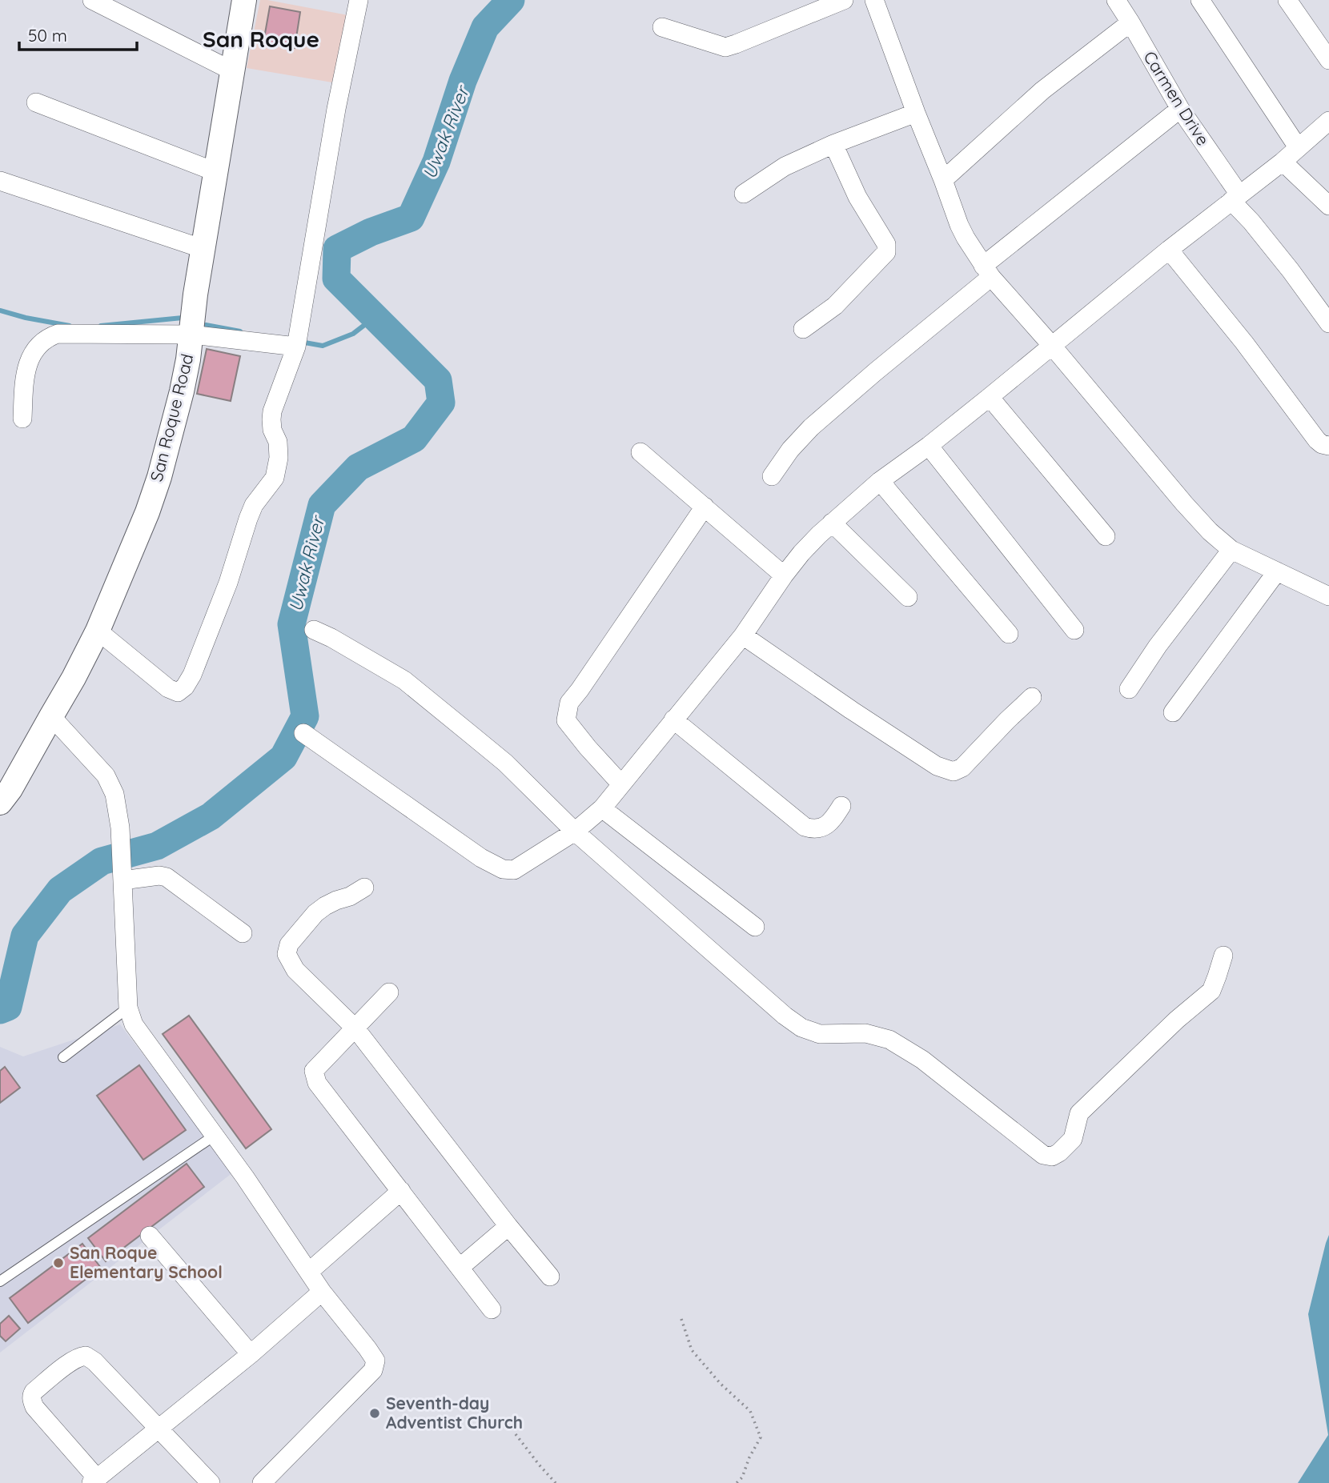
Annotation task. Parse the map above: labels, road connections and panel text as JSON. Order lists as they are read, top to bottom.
{
  "streets": {
    "street": ["Carmen Drive", "San Roque Road"]
  },
  "districts": ["San Roque"],
  "water": ["Uwak River"],
  "places": ["San Roque Elementary School", "Seventh-day Adventist Church"],
  "scale_bar": "50 m"
}
